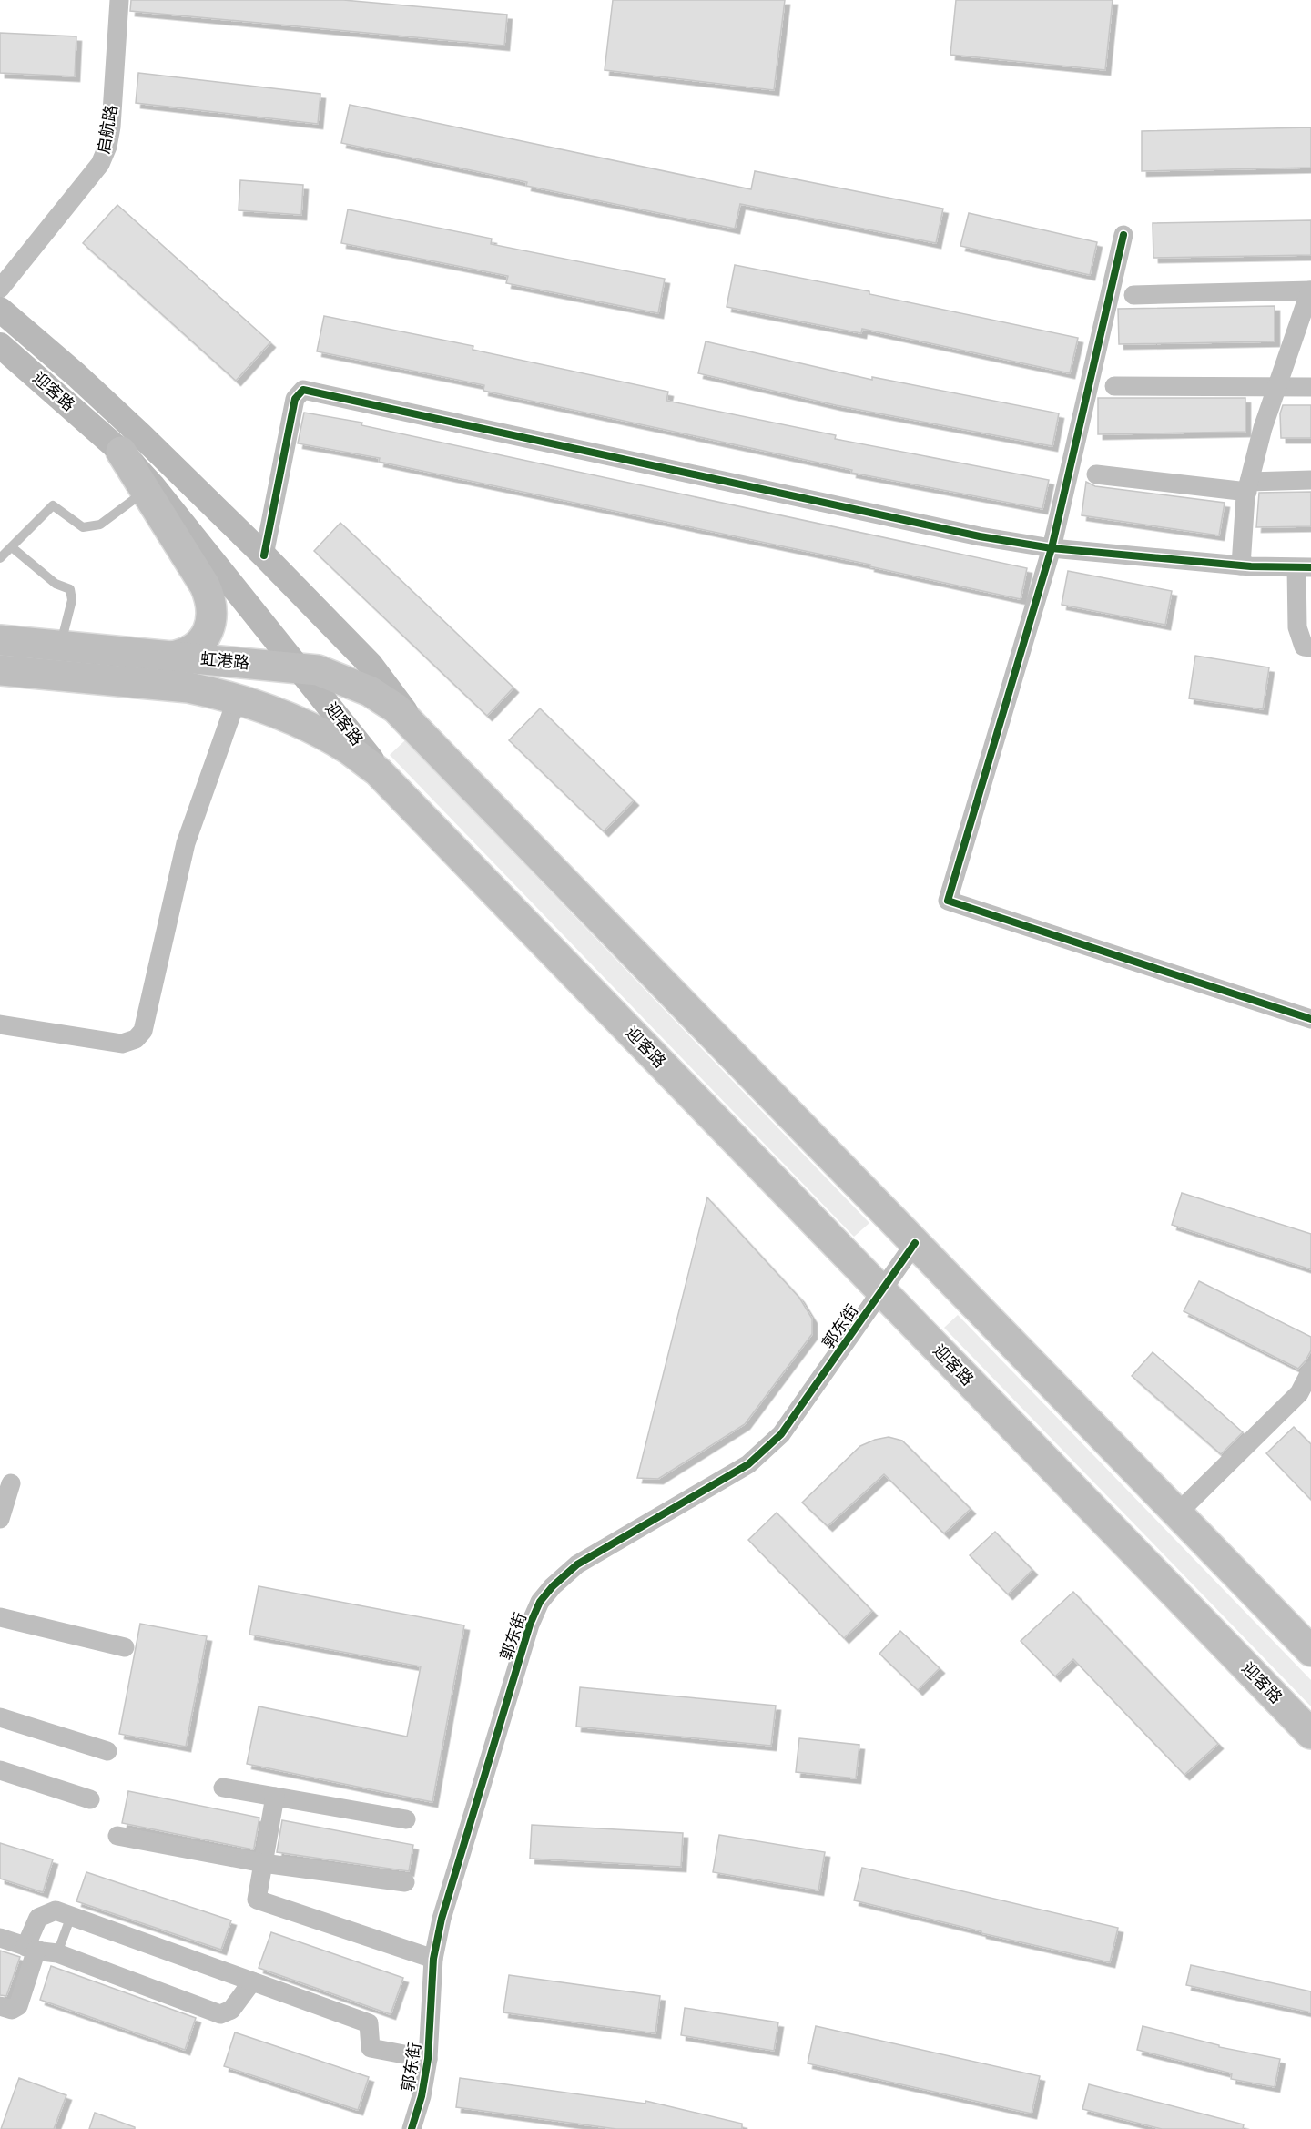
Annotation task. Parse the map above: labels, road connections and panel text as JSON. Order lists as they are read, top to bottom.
{
  "streets": {
    "highway": ["迎客路", "虹港路"],
    "street": ["启航路", "郭东街"]
  },
  "crossings": [
    ["迎客路", "虹港路"],
    ["迎客路", "郭东街"]
  ]
}
